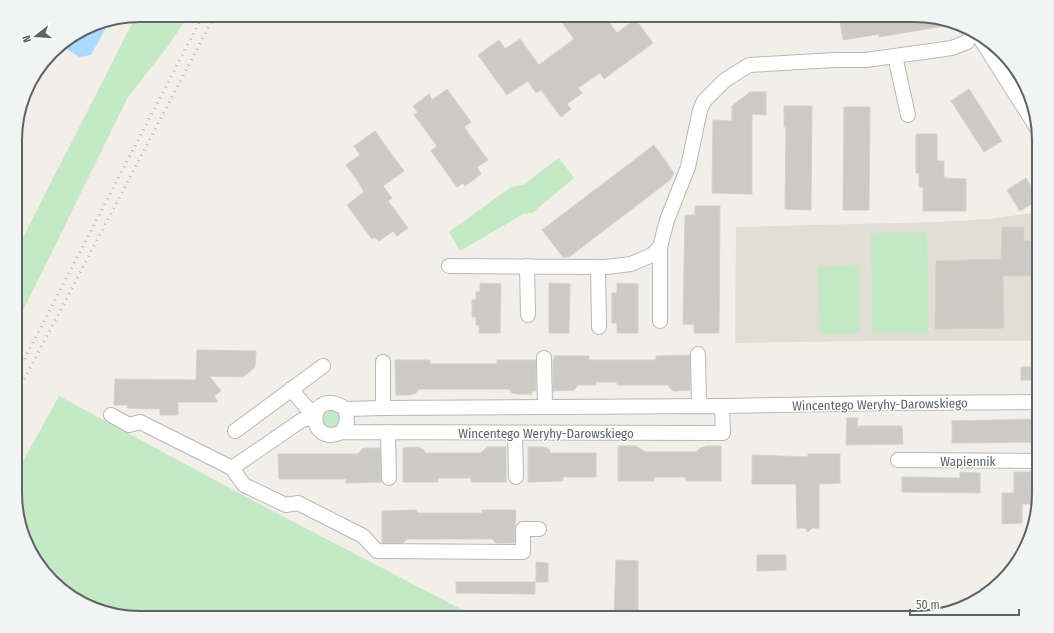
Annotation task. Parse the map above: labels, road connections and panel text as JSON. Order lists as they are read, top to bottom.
{
  "streets": {
    "street": ["Wincentego Weryhy-Darowskiego", "Wapiennik"]
  },
  "scale_bar": "50 m",
  "north": "left"
}
